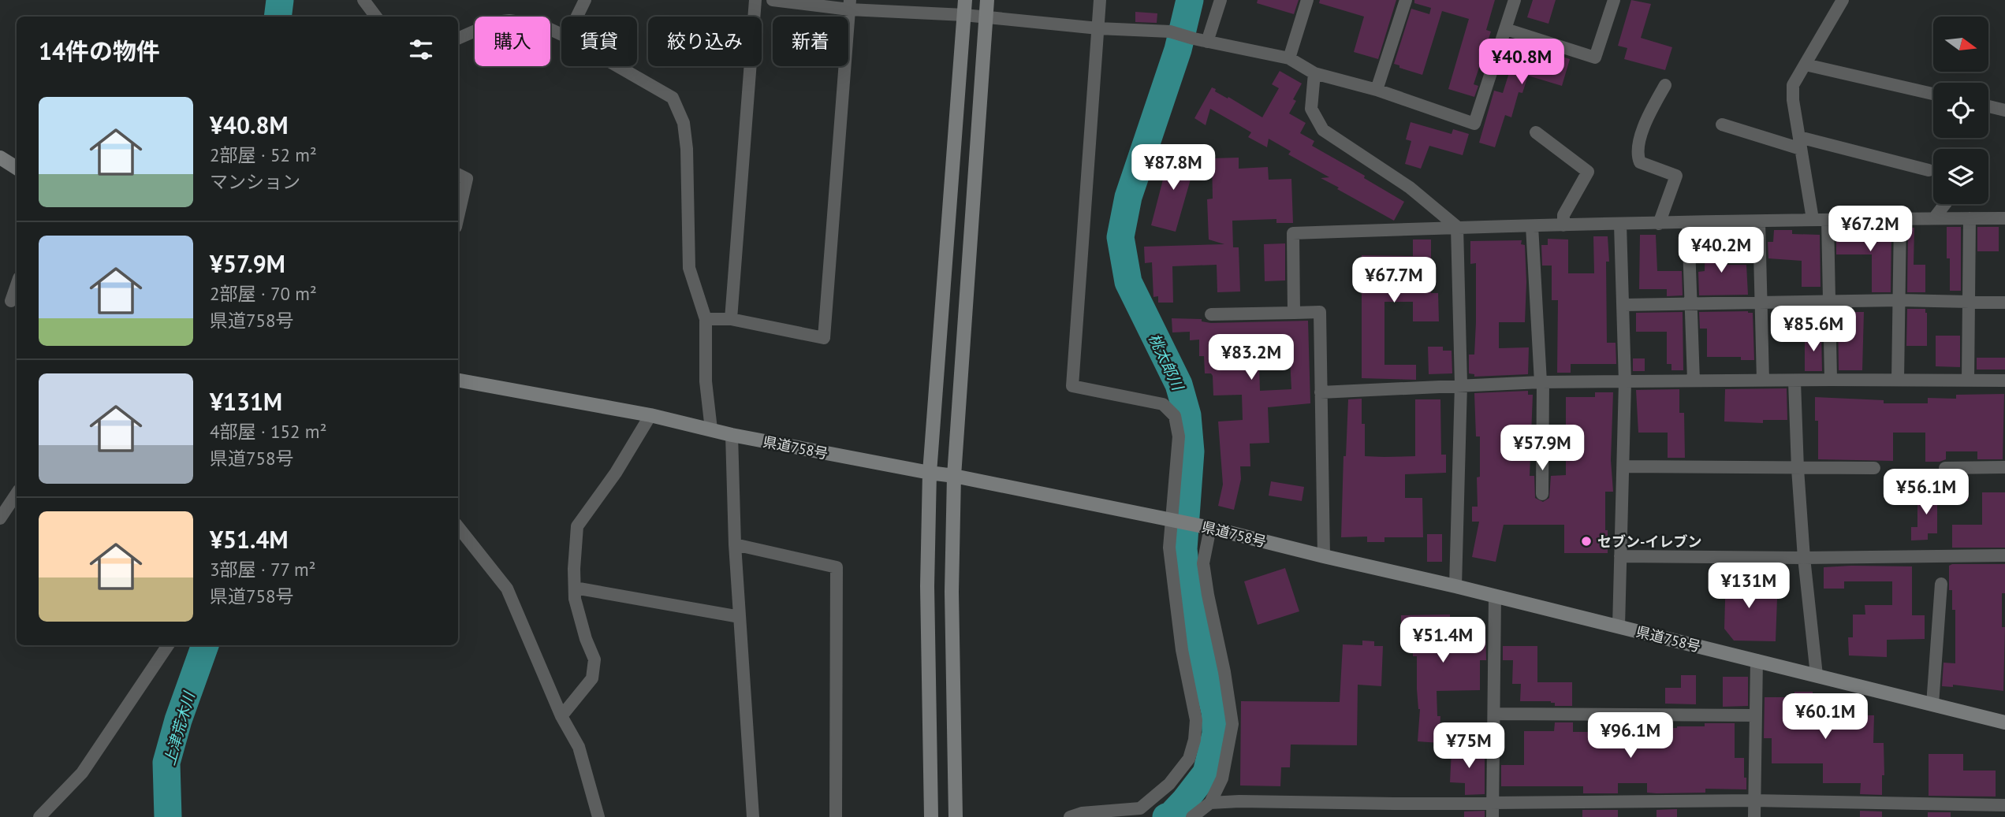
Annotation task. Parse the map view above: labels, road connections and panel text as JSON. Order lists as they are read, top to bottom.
{
  "streets": {
    "street": ["県道758号"]
  },
  "water": ["桃太郎川", "上津荒木川"],
  "places": ["セブン-イレブン"],
  "north": "right",
  "page": {
    "chip": [
      "購入",
      "賃貸",
      "絞り込み",
      "新着"
    ],
    "heading": "14件の物件",
    "price": [
      "¥40.8M",
      "¥87.8M",
      "¥67.2M",
      "¥40.2M",
      "¥67.7M",
      "¥85.6M",
      "¥83.2M",
      "¥57.9M",
      "¥56.1M",
      "¥131M",
      "¥51.4M",
      "¥60.1M",
      "¥96.1M",
      "¥75M"
    ],
    "list": [
      {
        "name": "¥40.8M",
        "note": "2部屋 · 52 m² · マンション"
      },
      {
        "name": "¥57.9M",
        "note": "2部屋 · 70 m² · 県道758号"
      },
      {
        "name": "¥131M",
        "note": "4部屋 · 152 m² · 県道758号"
      },
      {
        "name": "¥51.4M",
        "note": "3部屋 · 77 m² · 県道758号"
      }
    ]
  }
}
